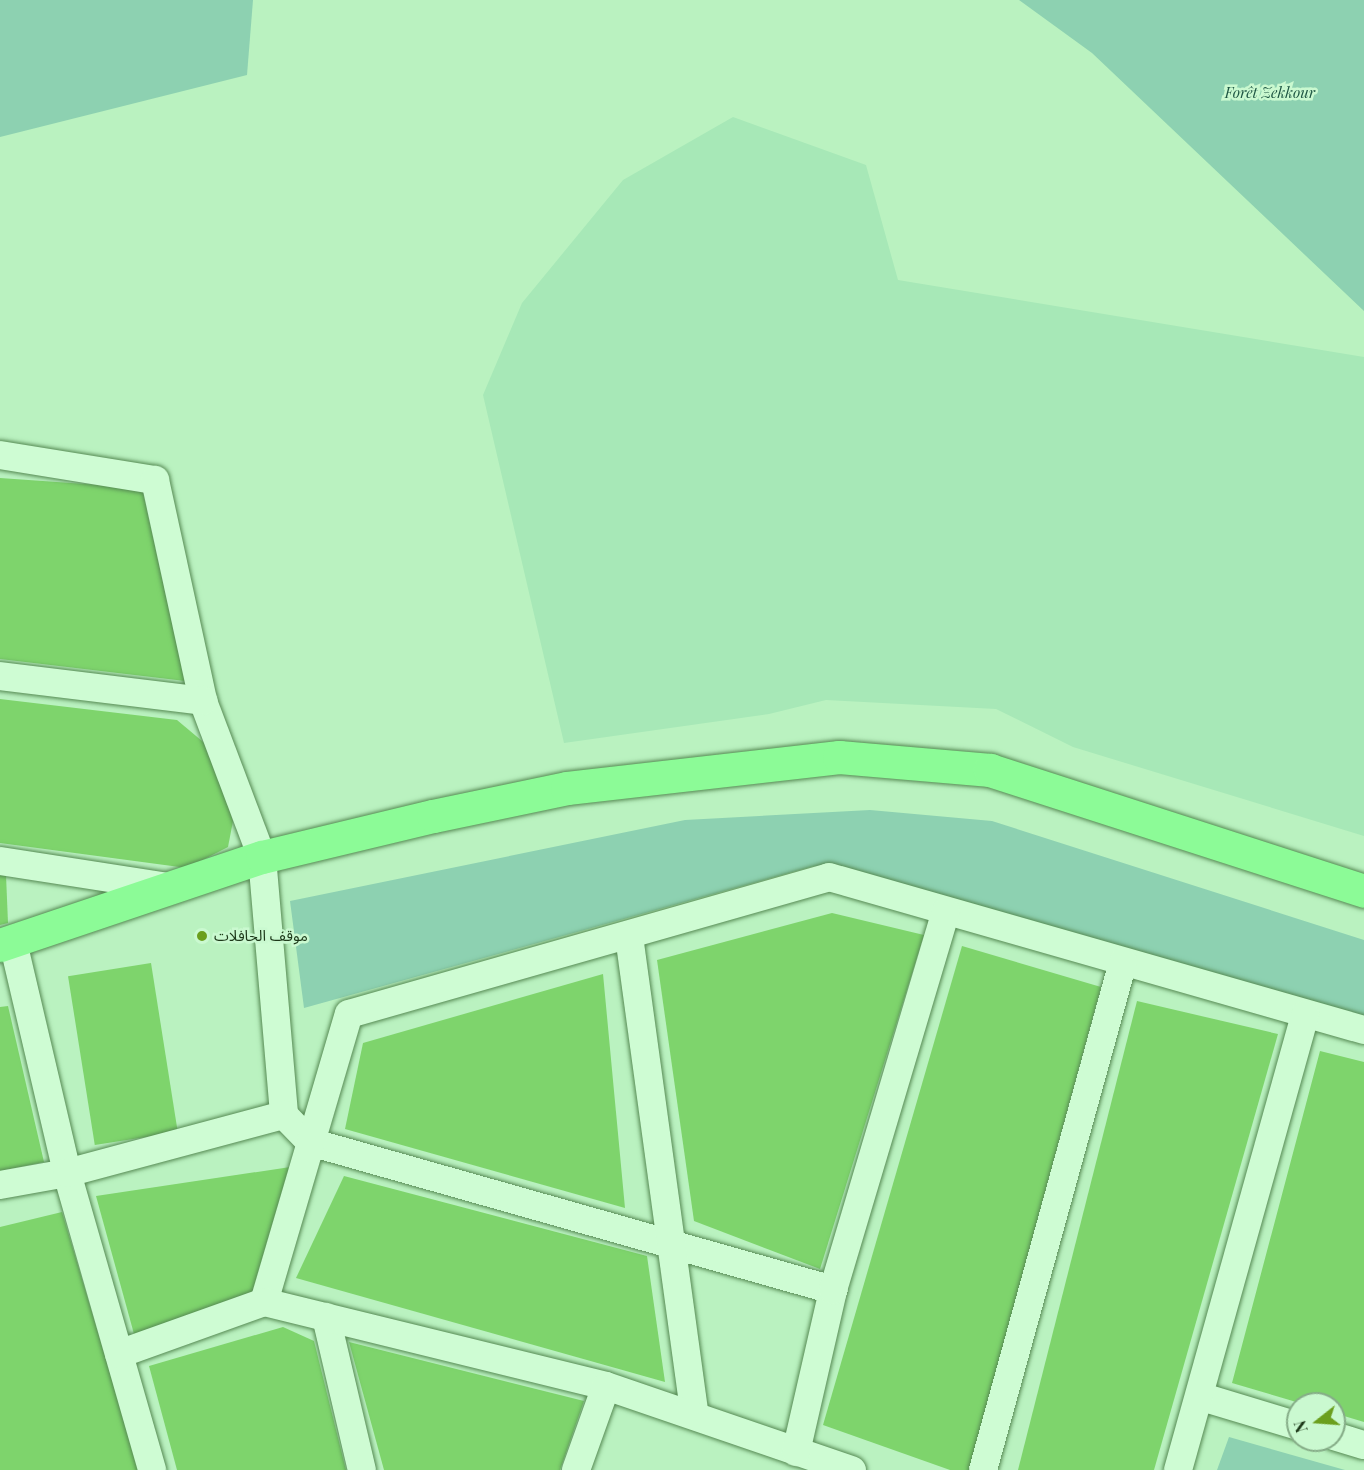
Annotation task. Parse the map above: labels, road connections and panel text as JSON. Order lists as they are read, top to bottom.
{
  "parks": ["Forêt Zekkour"],
  "places": ["موقف الحافلات"],
  "north": "left"
}
